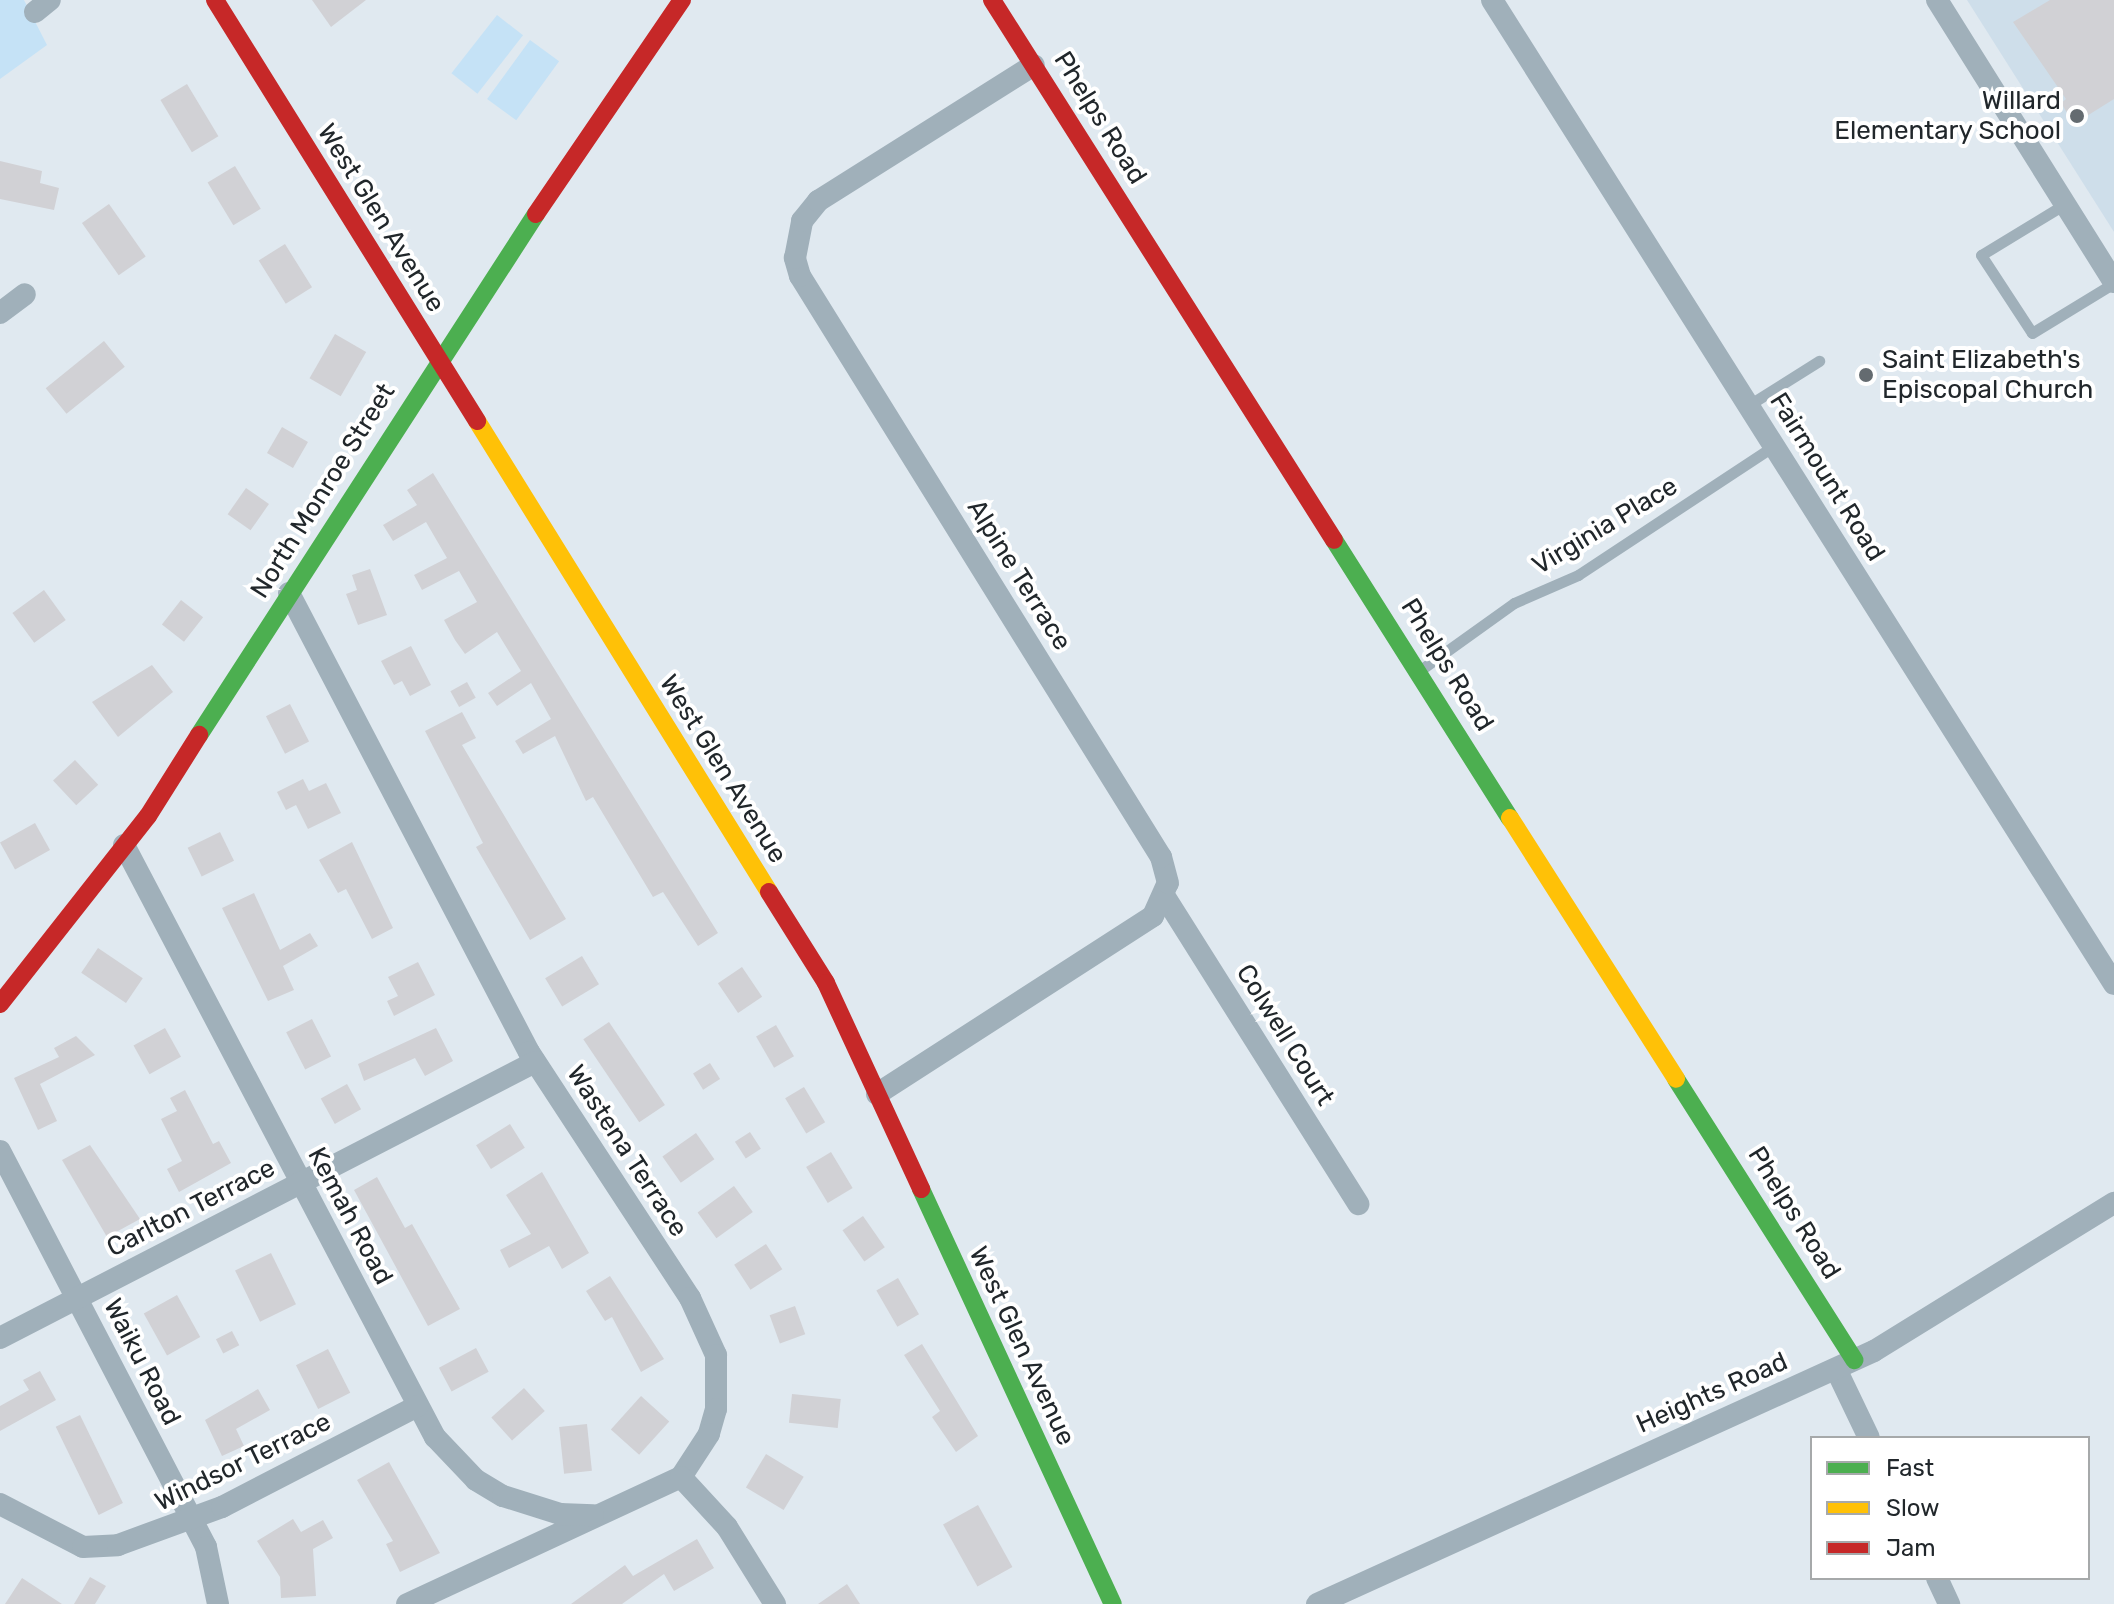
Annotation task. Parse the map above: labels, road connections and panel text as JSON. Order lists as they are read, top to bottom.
{
  "streets": {
    "street": [
      "Phelps Road",
      "West Glen Avenue",
      "Fairmount Road",
      "North Monroe Street",
      "Alpine Terrace",
      "Colwell Court",
      "Wastena Terrace",
      "Carlton Terrace",
      "Kemah Road",
      "Waiku Road",
      "Heights Road",
      "Windsor Terrace"
    ],
    "lane": ["Virginia Place"]
  },
  "crossings": [
    ["Phelps Road", "Virginia Place"],
    ["Phelps Road", "Alpine Terrace"],
    ["Phelps Road", "Heights Road"],
    ["West Glen Avenue", "North Monroe Street"],
    ["Fairmount Road", "Virginia Place"],
    ["North Monroe Street", "Wastena Terrace"],
    ["North Monroe Street", "Kemah Road"],
    ["Alpine Terrace", "Colwell Court"],
    ["Wastena Terrace", "Carlton Terrace"],
    ["Carlton Terrace", "Kemah Road"],
    ["Carlton Terrace", "Waiku Road"],
    ["Kemah Road", "Windsor Terrace"],
    ["Waiku Road", "Windsor Terrace"]
  ],
  "places": ["Willard Elementary School", "Saint Elizabeth's Episcopal Church"],
  "legend": ["Fast", "Slow", "Jam"]
}
